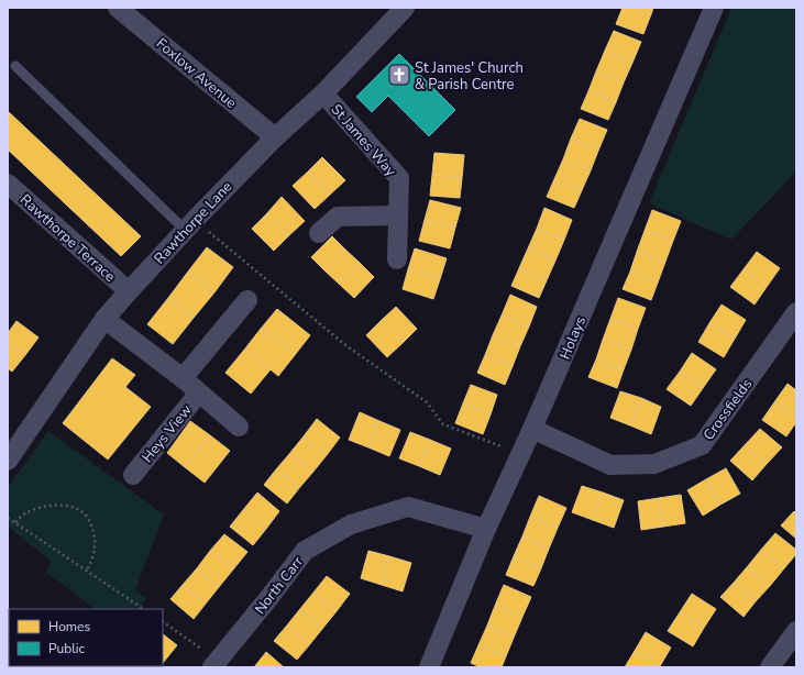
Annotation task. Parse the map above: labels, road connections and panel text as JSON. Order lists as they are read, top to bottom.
{
  "streets": {
    "street": [
      "Foxlow Avenue",
      "St James Way",
      "Rawthorpe Lane",
      "Rawthorpe Terrace",
      "Holays",
      "Crossfields",
      "Heys View",
      "North Carr"
    ]
  },
  "crossings": [
    ["Foxlow Avenue", "Rawthorpe Lane"],
    ["St James Way", "Rawthorpe Lane"],
    ["Rawthorpe Lane", "Rawthorpe Terrace"],
    ["Rawthorpe Lane", "Heys View"],
    ["Holays", "Crossfields"],
    ["Holays", "North Carr"]
  ],
  "places": {
    "church": ["St James' Church & Parish Centre"]
  },
  "legend": ["Homes", "Public"]
}
